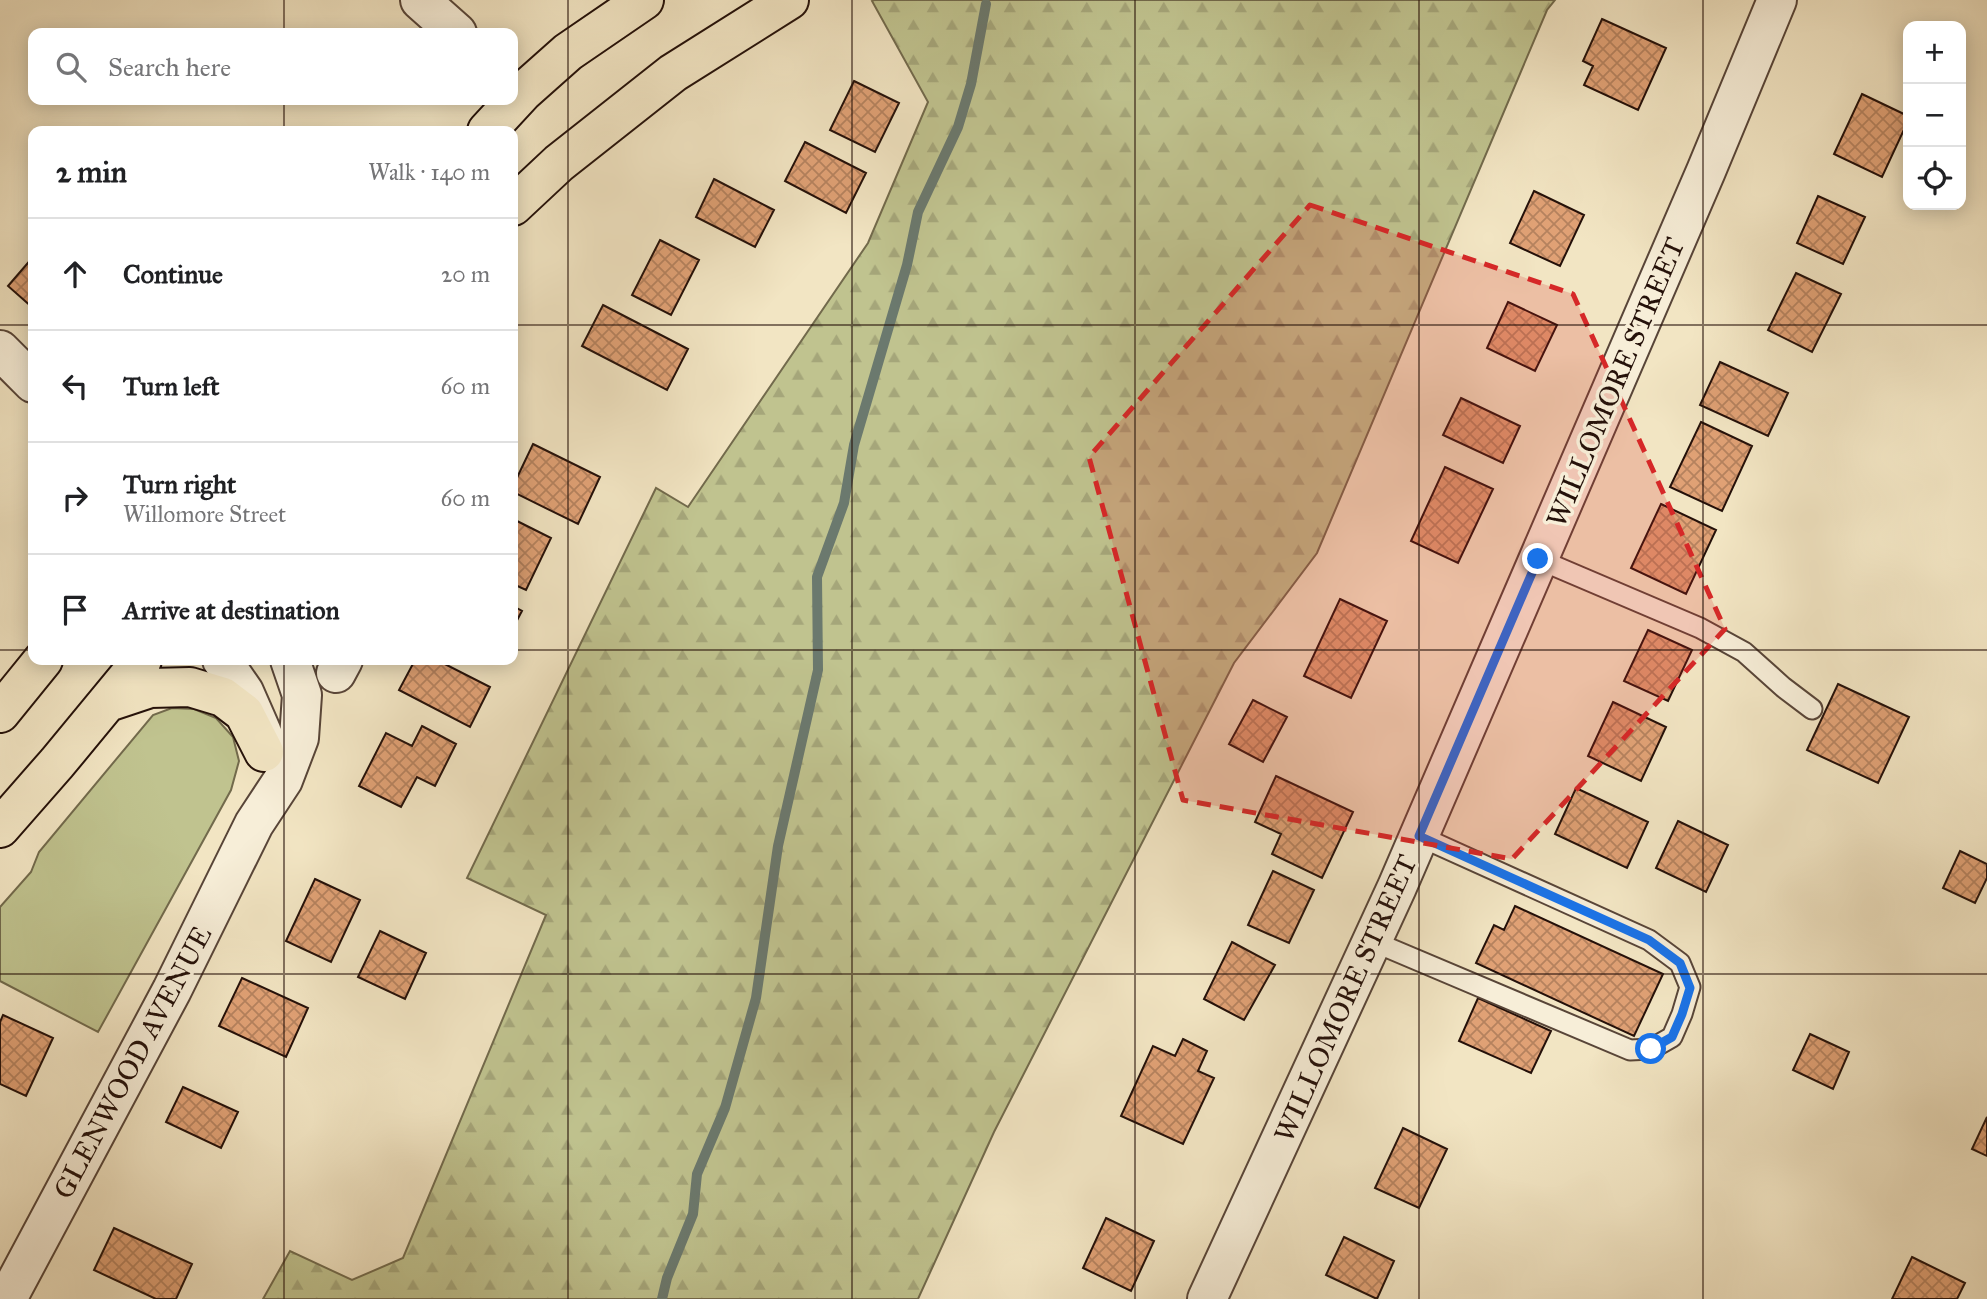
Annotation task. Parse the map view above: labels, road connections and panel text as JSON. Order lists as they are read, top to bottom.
{
  "streets": {
    "street": ["WILLOMORE STREET", "GLENWOOD AVENUE"]
  },
  "page": {
    "map_buttons": ["+", "−"],
    "search": "Search here",
    "heading": ["2 min", "Walk · 140 m"],
    "list": [
      ["Continue", "20 m"],
      ["Turn left", "60 m"],
      ["Turn right", "Willomore Street", "60 m"],
      "Arrive at destination"
    ]
  }
}
